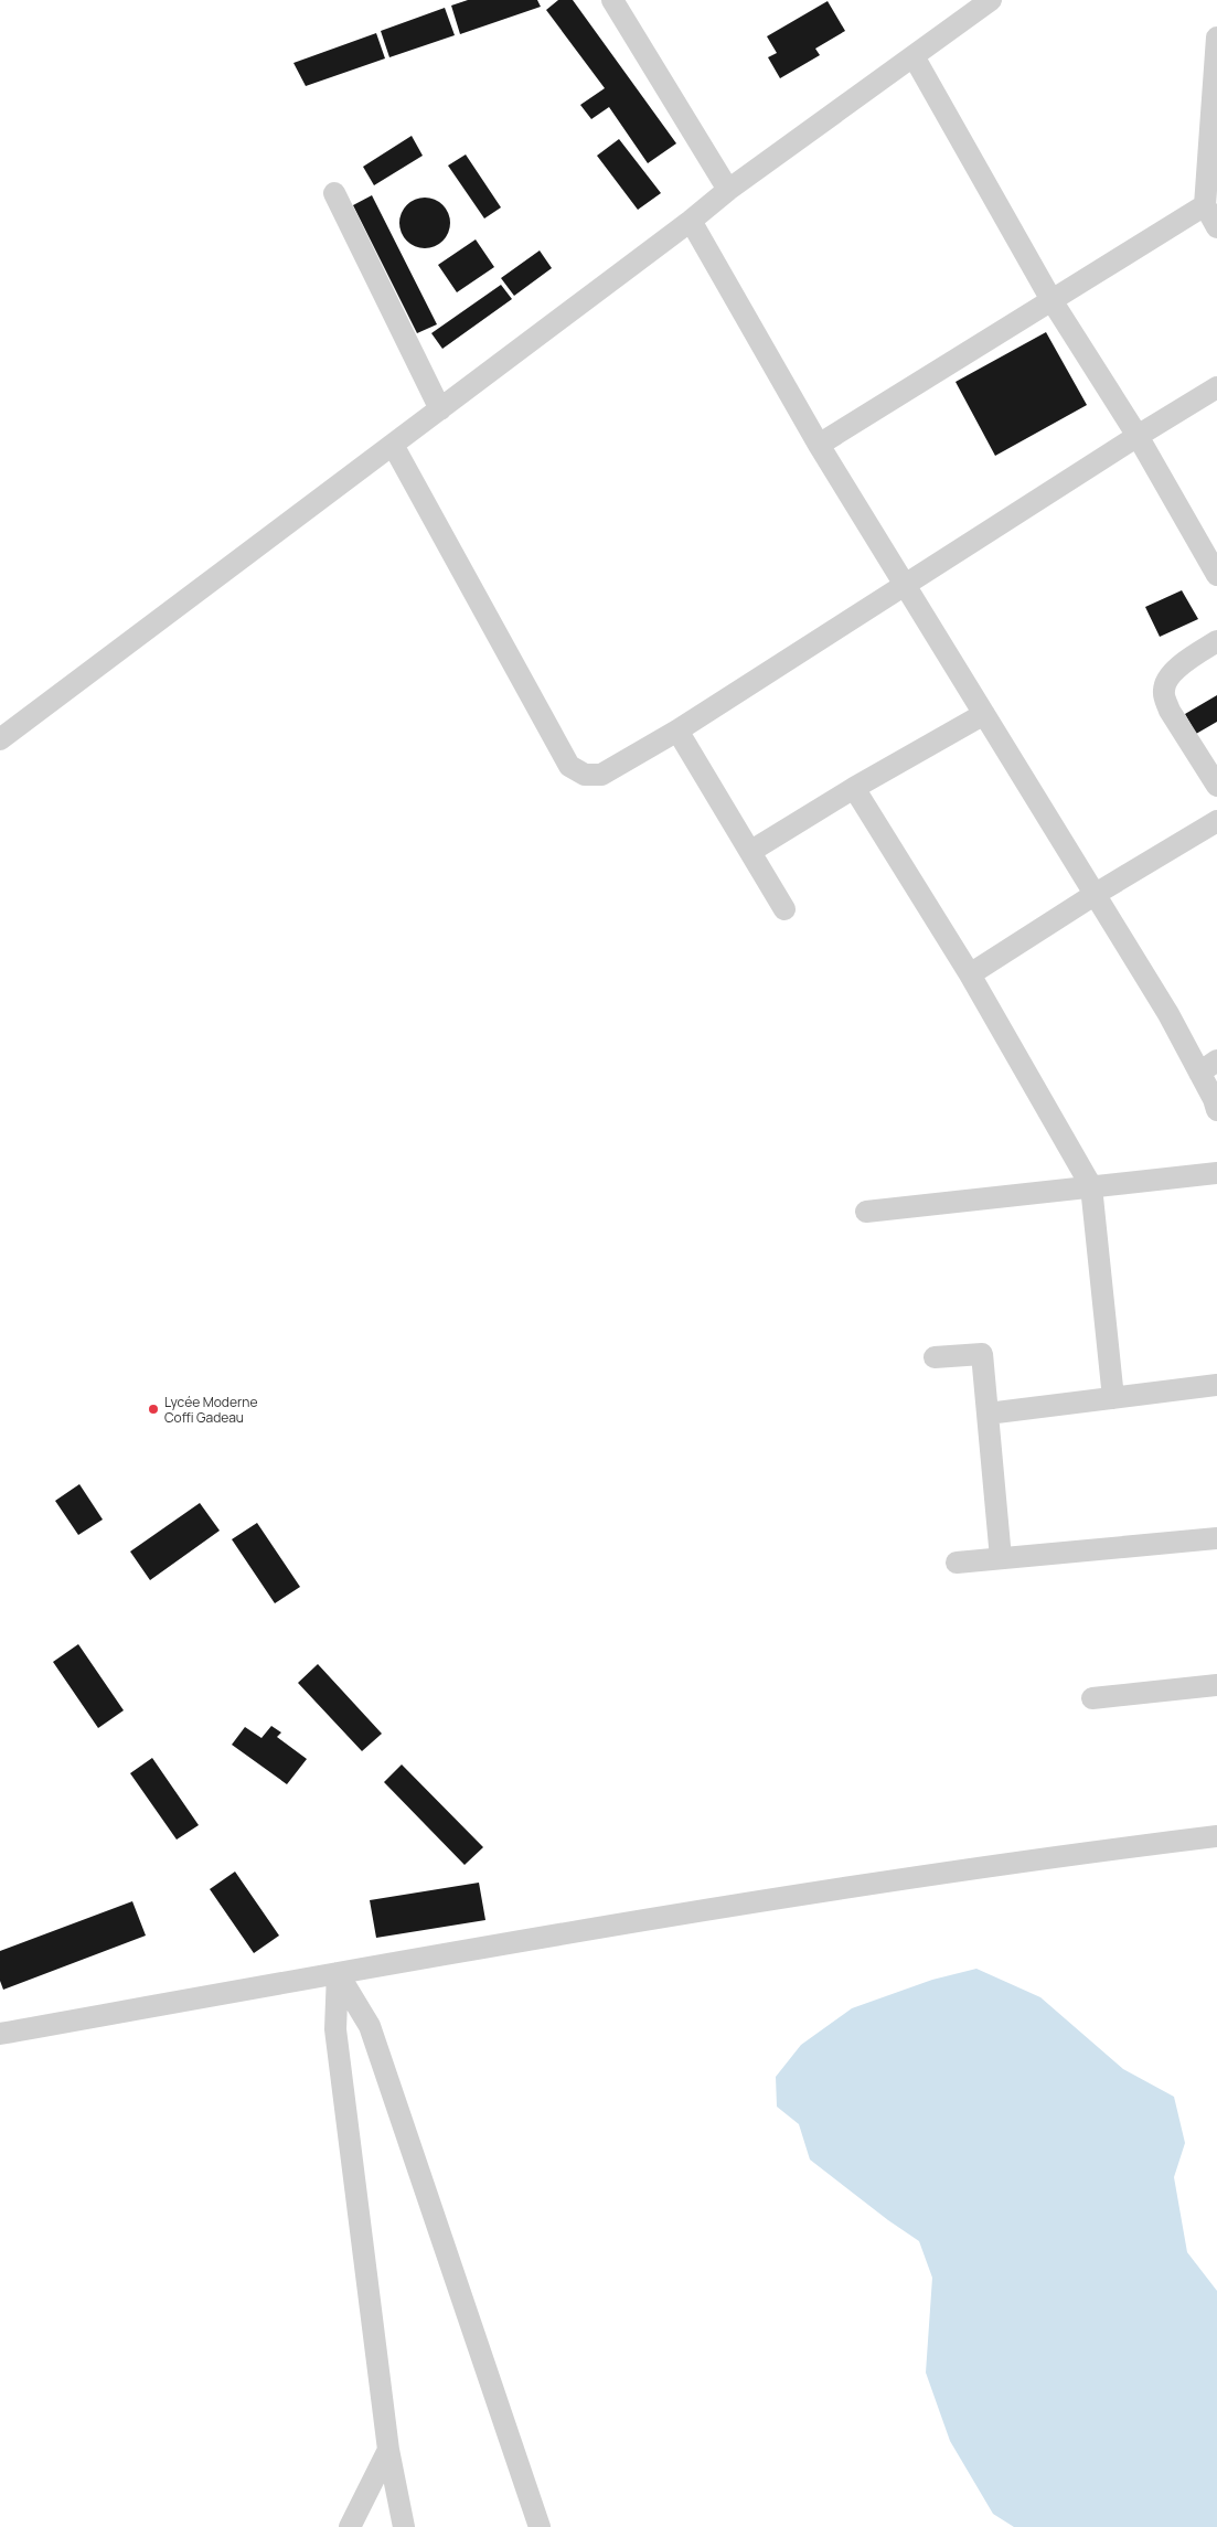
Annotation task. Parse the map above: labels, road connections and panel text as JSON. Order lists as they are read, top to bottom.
{
  "places": ["Lycée Moderne Coffi Gadeau"]
}
